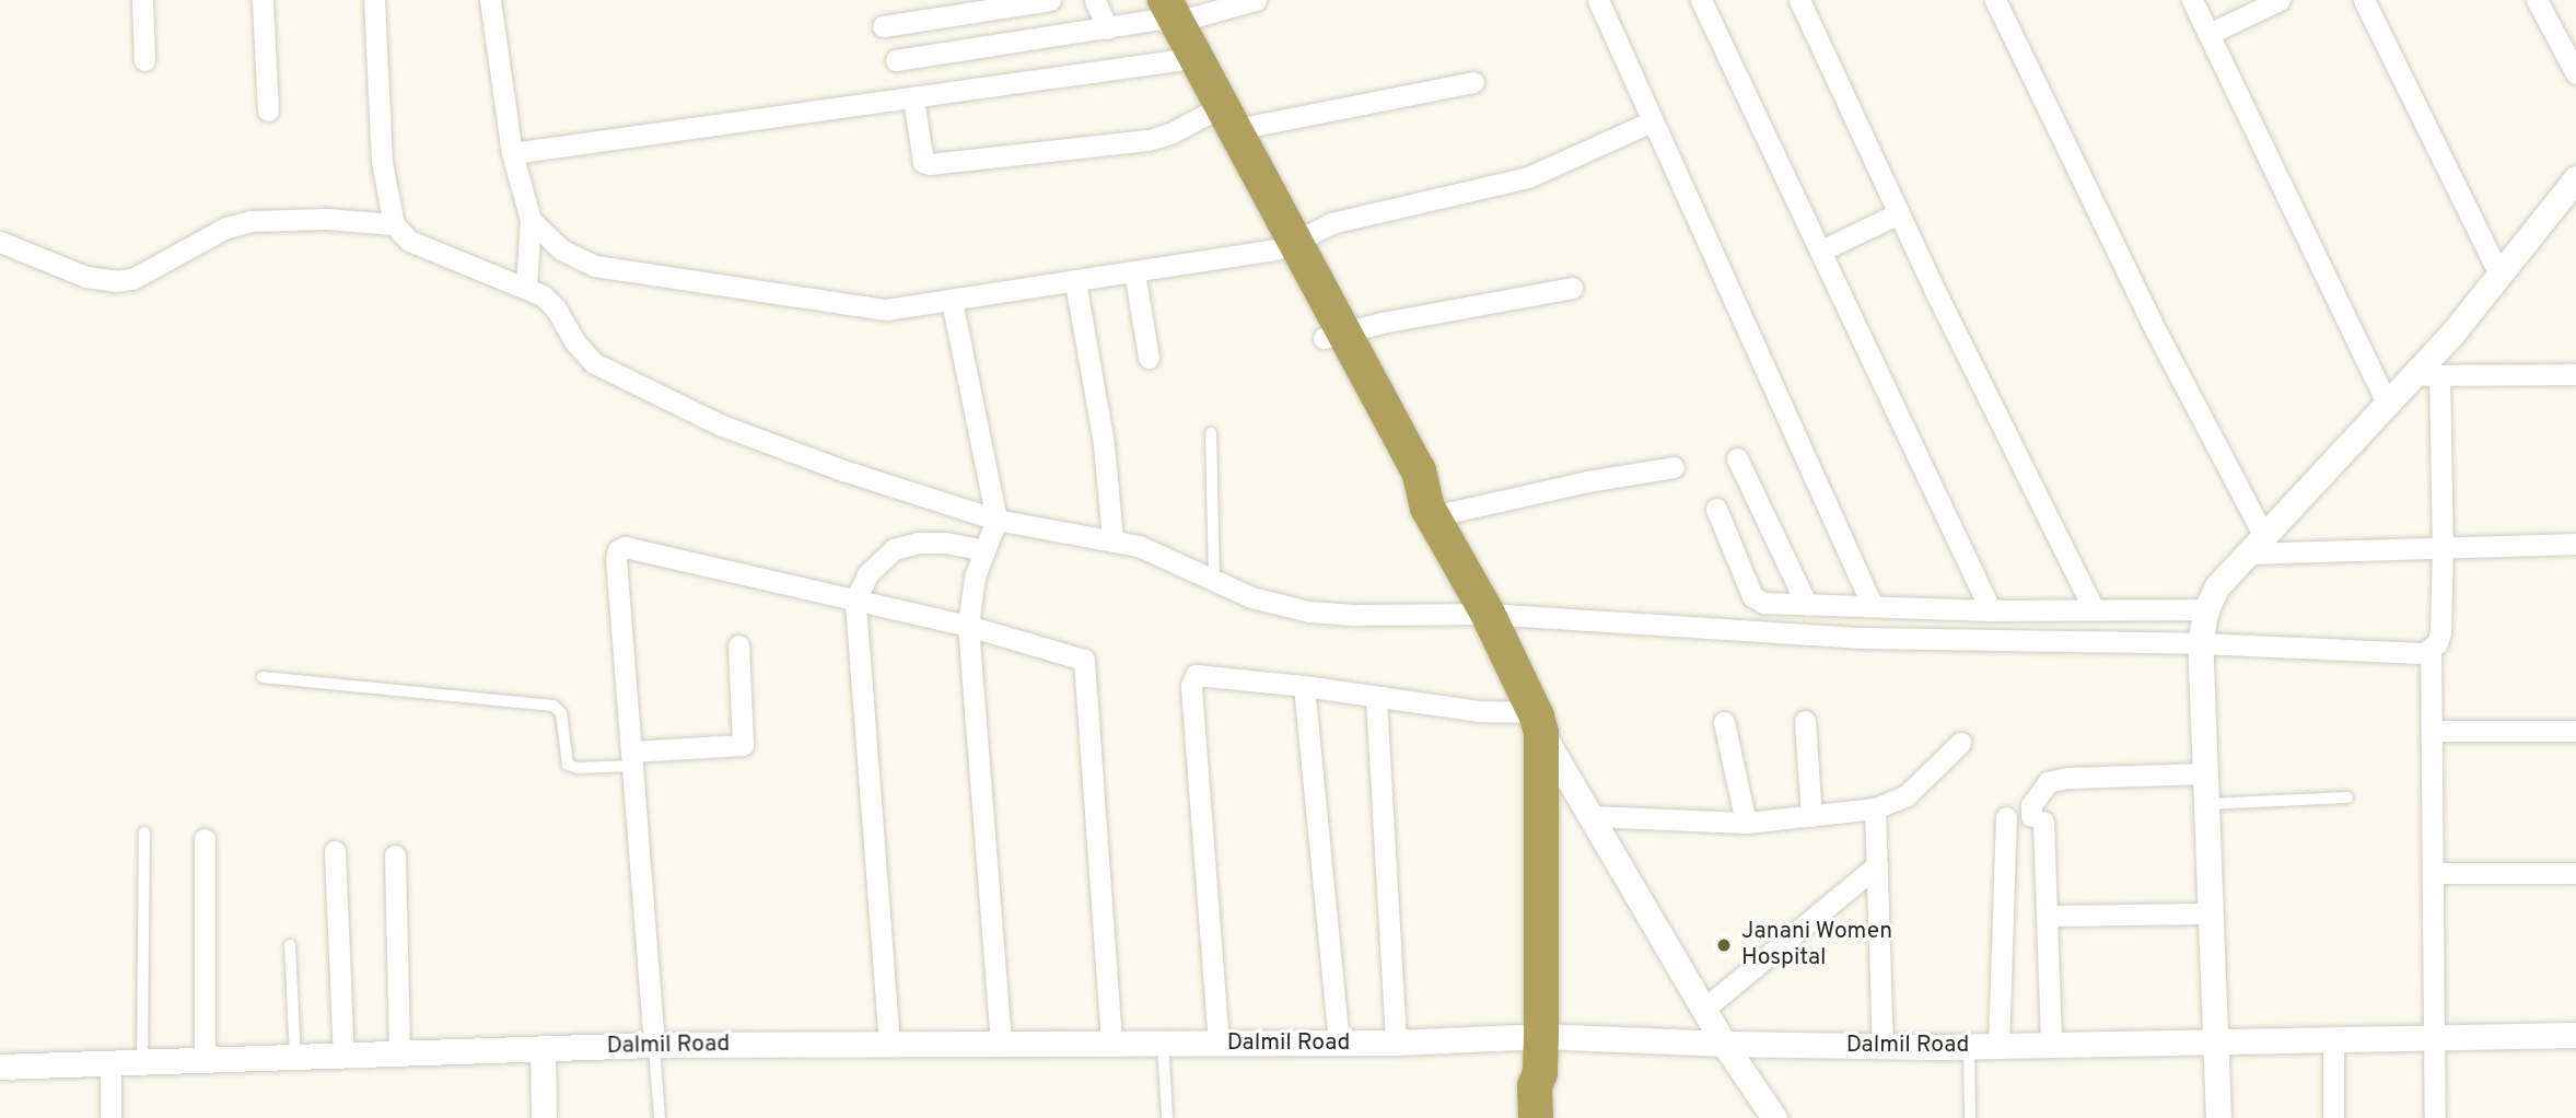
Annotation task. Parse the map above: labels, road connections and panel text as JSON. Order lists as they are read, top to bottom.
{
  "streets": {
    "street": ["Dalmil Road"]
  },
  "places": ["Janani Women Hospital"]
}
